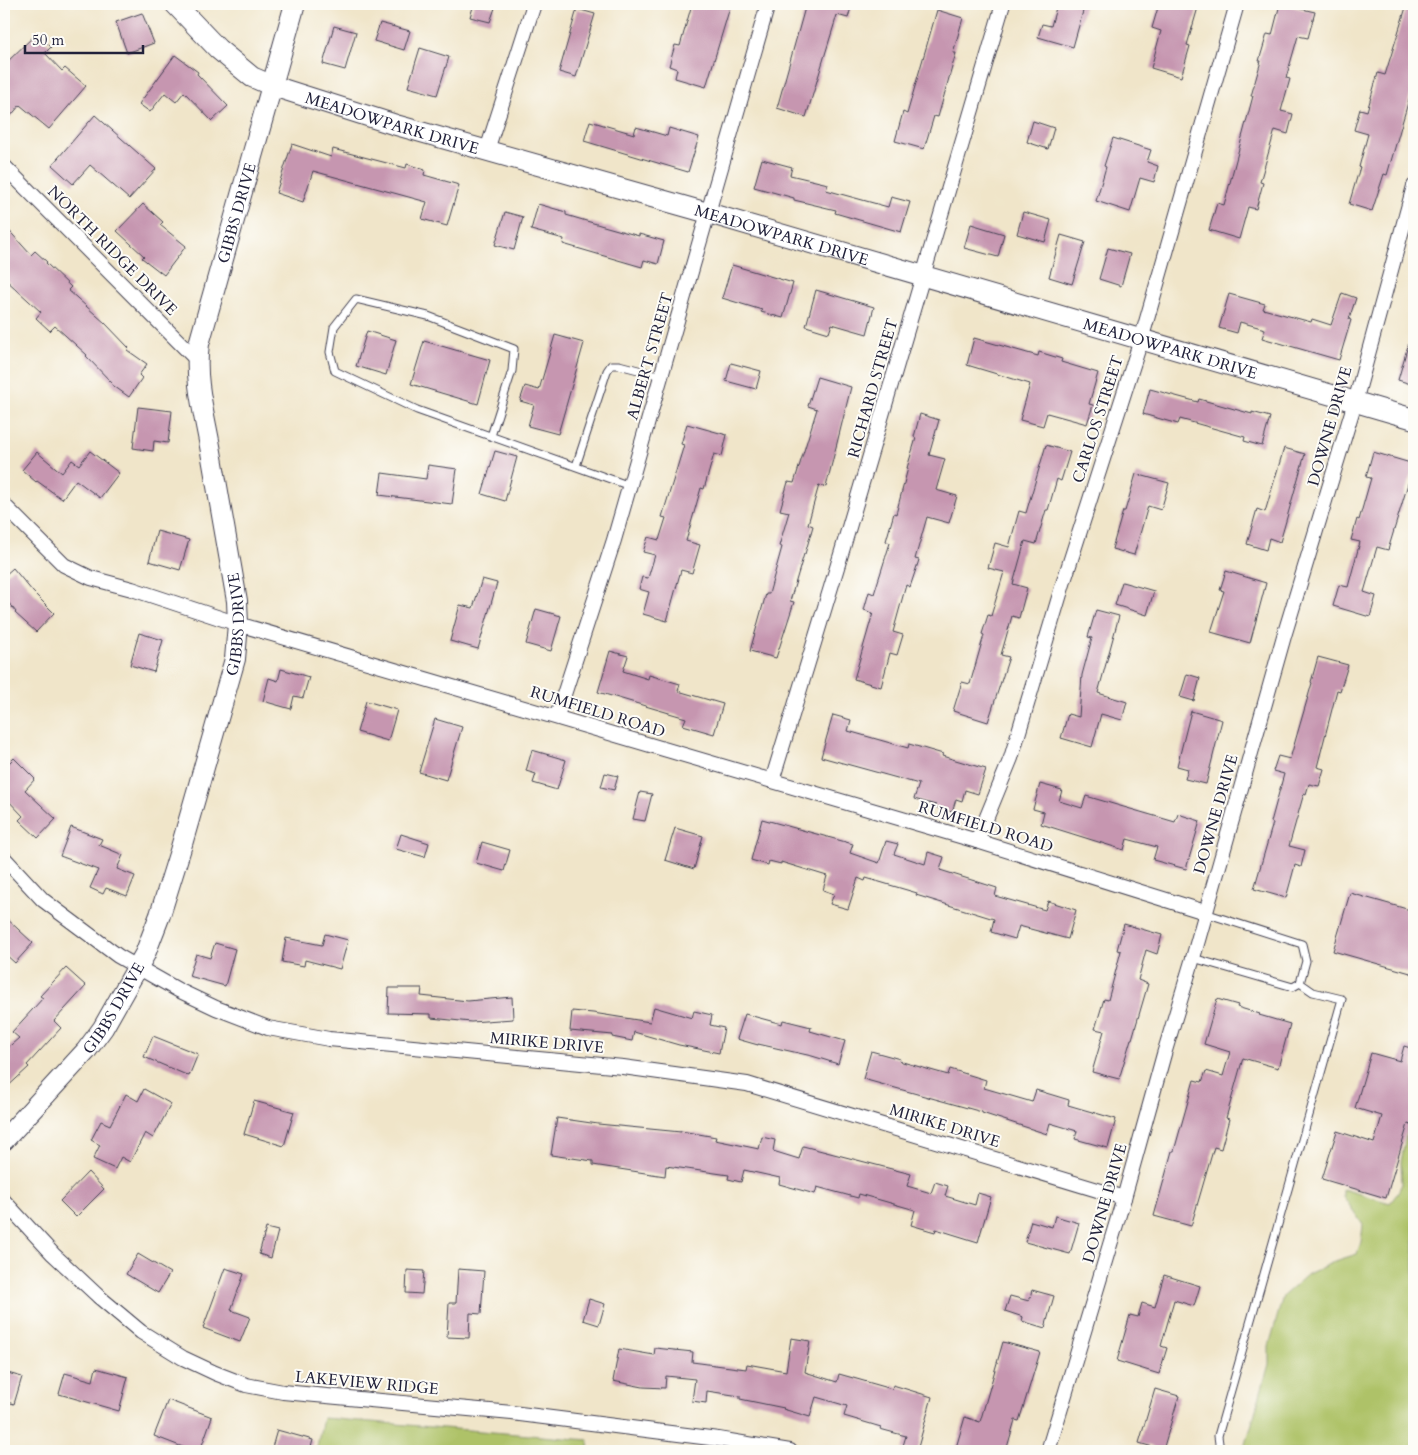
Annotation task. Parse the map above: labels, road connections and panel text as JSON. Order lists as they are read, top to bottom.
{
  "streets": {
    "street": [
      "MEADOWPARK DRIVE",
      "GIBBS DRIVE",
      "NORTH RIDGE DRIVE",
      "ALBERT STREET",
      "RICHARD STREET",
      "CARLOS STREET",
      "DOWNE DRIVE",
      "RUMFIELD ROAD",
      "MIRIKE DRIVE",
      "LAKEVIEW RIDGE"
    ]
  },
  "crossings": [
    ["MEADOWPARK DRIVE", "GIBBS DRIVE"],
    ["MEADOWPARK DRIVE", "ALBERT STREET"],
    ["MEADOWPARK DRIVE", "RICHARD STREET"],
    ["MEADOWPARK DRIVE", "CARLOS STREET"],
    ["MEADOWPARK DRIVE", "DOWNE DRIVE"],
    ["GIBBS DRIVE", "NORTH RIDGE DRIVE"],
    ["GIBBS DRIVE", "RUMFIELD ROAD"],
    ["GIBBS DRIVE", "MIRIKE DRIVE"],
    ["ALBERT STREET", "RUMFIELD ROAD"],
    ["RICHARD STREET", "RUMFIELD ROAD"],
    ["CARLOS STREET", "RUMFIELD ROAD"],
    ["DOWNE DRIVE", "RUMFIELD ROAD"],
    ["DOWNE DRIVE", "MIRIKE DRIVE"]
  ],
  "scale_bar": "50 m"
}
